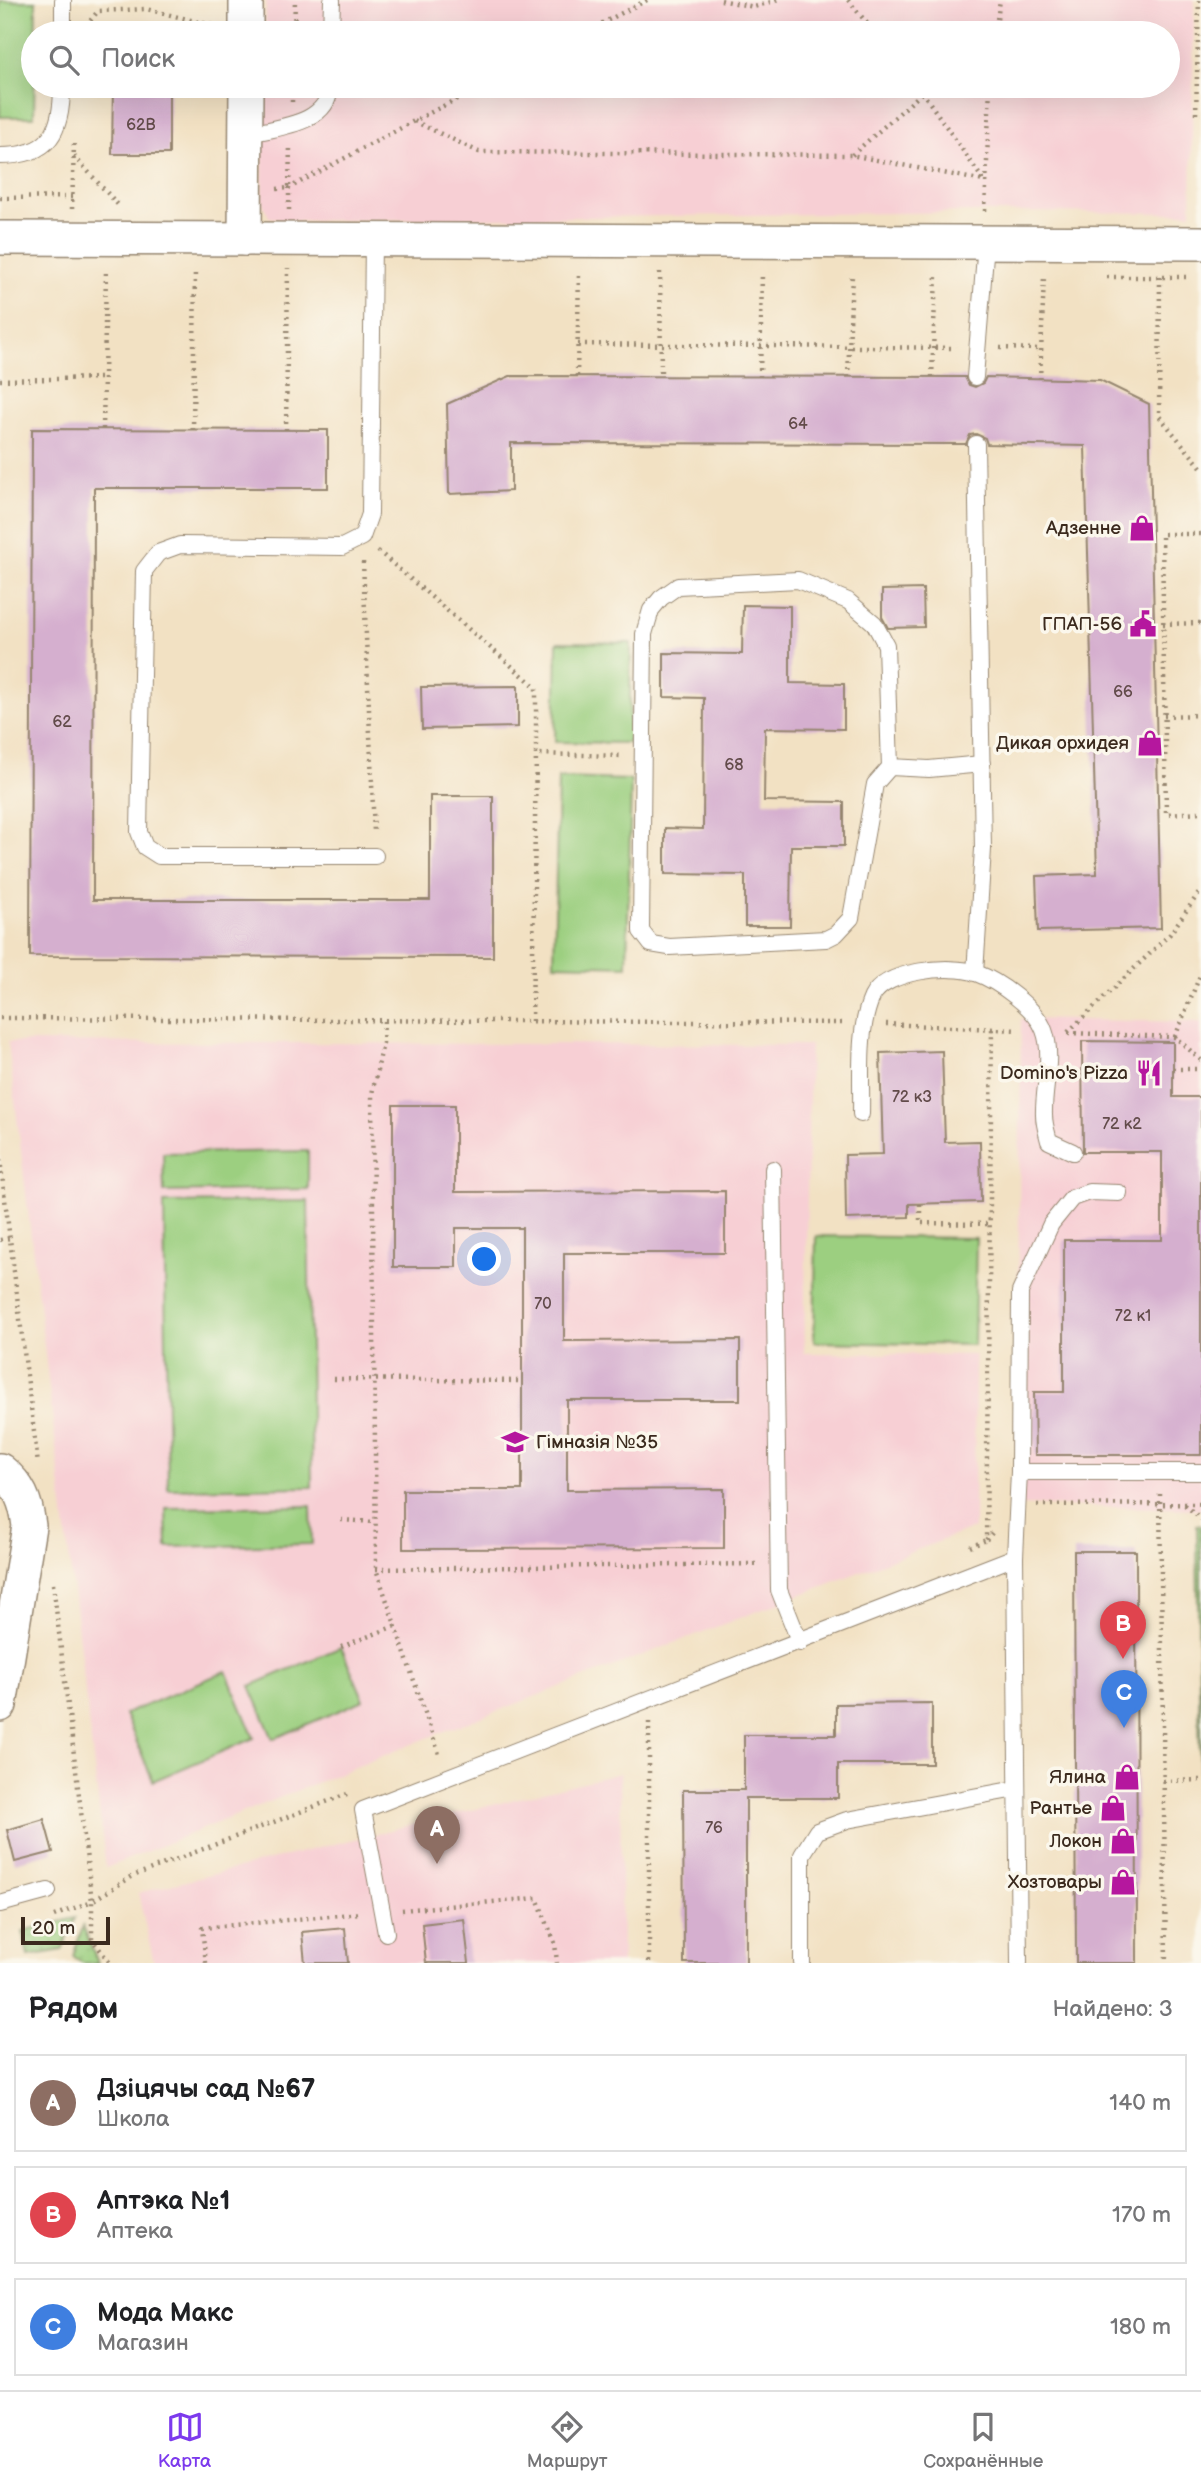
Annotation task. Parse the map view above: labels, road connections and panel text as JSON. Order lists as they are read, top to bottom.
{
  "places": {
    "shop": [
      "Адзенне",
      "Дикая орхидея",
      "Ялина",
      "Рантье",
      "Локон",
      "Хозтовары"
    ],
    "public building": ["ГПАП-56"],
    "restaurant": ["Domino's Pizza"],
    "school or university": ["Гімназія №35"]
  },
  "house_numbers": [
    "62В",
    "64",
    "66",
    "62",
    "68",
    "72 к3",
    "72 к2",
    "70",
    "72 к1",
    "76"
  ],
  "scale_bar": "20 m",
  "page": {
    "search": "Поиск",
    "pins": ["B", "C", "A"],
    "scale": "20 m",
    "heading": ["Рядом", "Найдено: 3"],
    "list": [
      {
        "mark": "A",
        "name": "Дзіцячы сад №67",
        "note": "Школа",
        "value": "140 m"
      },
      {
        "mark": "B",
        "name": "Аптэка №1",
        "note": "Аптека",
        "value": "170 m"
      },
      {
        "mark": "C",
        "name": "Мода Макс",
        "note": "Магазин",
        "value": "180 m"
      }
    ],
    "nav": ["Карта", "Маршрут", "Сохранённые"]
  }
}
